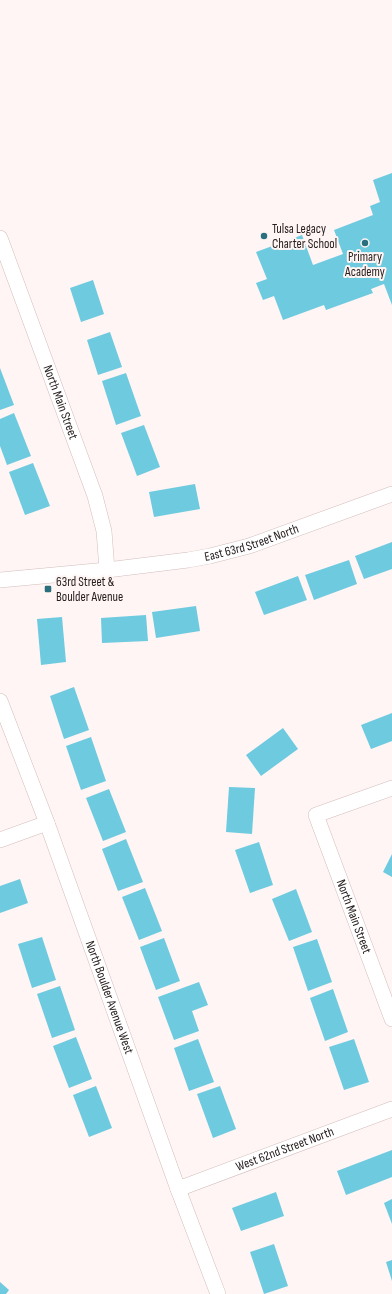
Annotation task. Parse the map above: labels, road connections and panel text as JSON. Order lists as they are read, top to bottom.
{
  "streets": {
    "street": [
      "North Main Street",
      "East 63rd Street North",
      "North Boulder Avenue West",
      "West 62nd Street North"
    ]
  },
  "crossings": [
    ["North Main Street", "East 63rd Street North"],
    ["North Boulder Avenue West", "West 62nd Street North"]
  ],
  "places": {
    "other": ["Tulsa Legacy Charter School", "Primary Academy"],
    "transit": ["63rd Street & Boulder Avenue"]
  }
}
